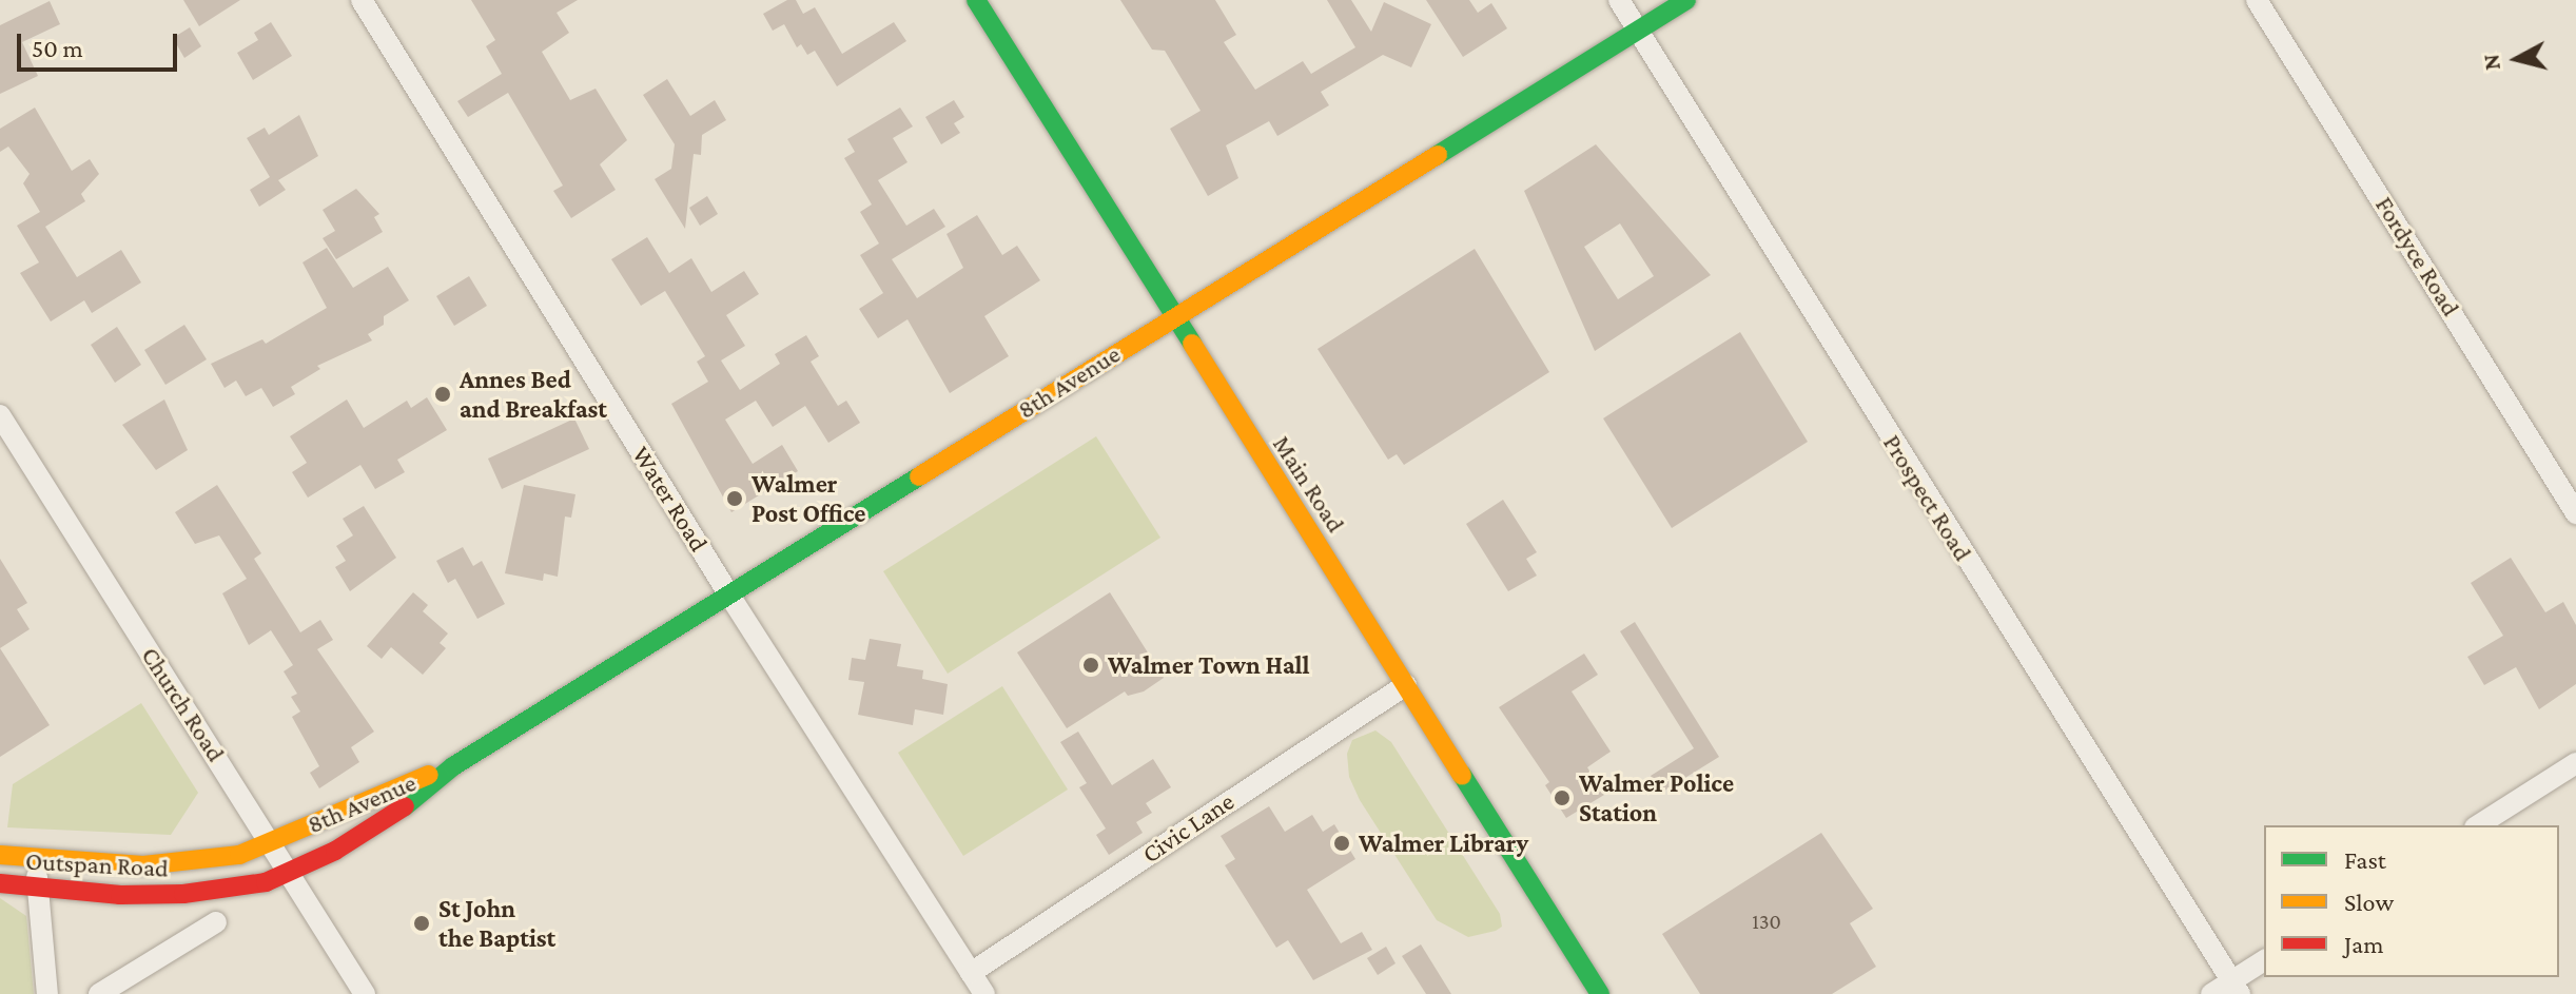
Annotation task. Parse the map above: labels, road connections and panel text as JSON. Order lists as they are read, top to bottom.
{
  "streets": {
    "main road": ["8th Avenue", "Main Road", "Outspan Road"],
    "street": [
      "Fordyce Road",
      "Prospect Road",
      "Water Road",
      "Church Road",
      "Civic Lane"
    ]
  },
  "crossings": [
    ["8th Avenue", "Main Road"],
    ["8th Avenue", "Prospect Road"],
    ["8th Avenue", "Water Road"],
    ["8th Avenue", "Church Road"],
    ["8th Avenue", "Outspan Road"],
    ["Main Road", "Civic Lane"],
    ["Water Road", "Civic Lane"],
    ["Church Road", "Outspan Road"]
  ],
  "places": [
    "Annes Bed and Breakfast",
    "Walmer Post Office",
    "Walmer Town Hall",
    "Walmer Police Station",
    "Walmer Library",
    "St John the Baptist"
  ],
  "house_numbers": ["130"],
  "legend": ["Fast", "Slow", "Jam"],
  "scale_bar": "50 m",
  "north": "left"
}
